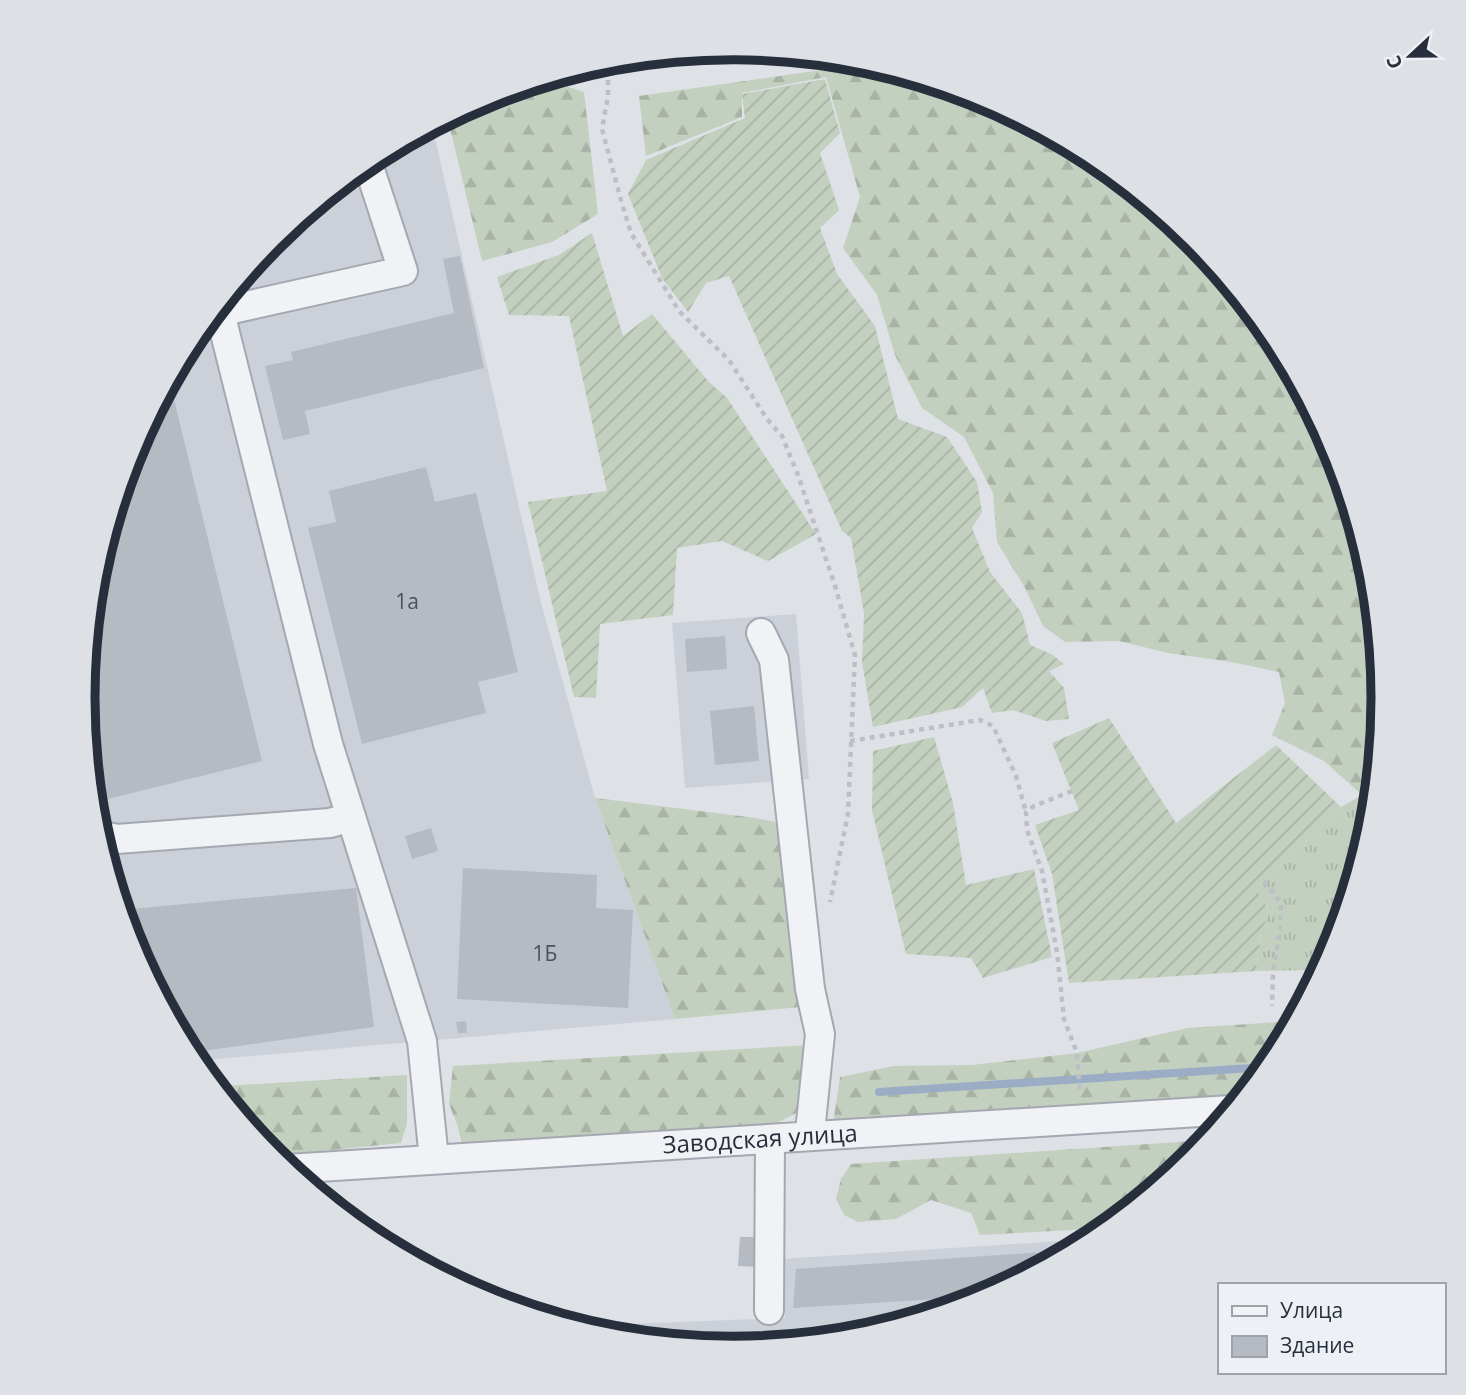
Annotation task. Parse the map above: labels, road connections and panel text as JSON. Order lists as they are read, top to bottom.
{
  "streets": {
    "street": ["Заводская улица"]
  },
  "house_numbers": ["1а", "1Б"],
  "legend": ["Улица", "Здание"],
  "north": "left"
}
